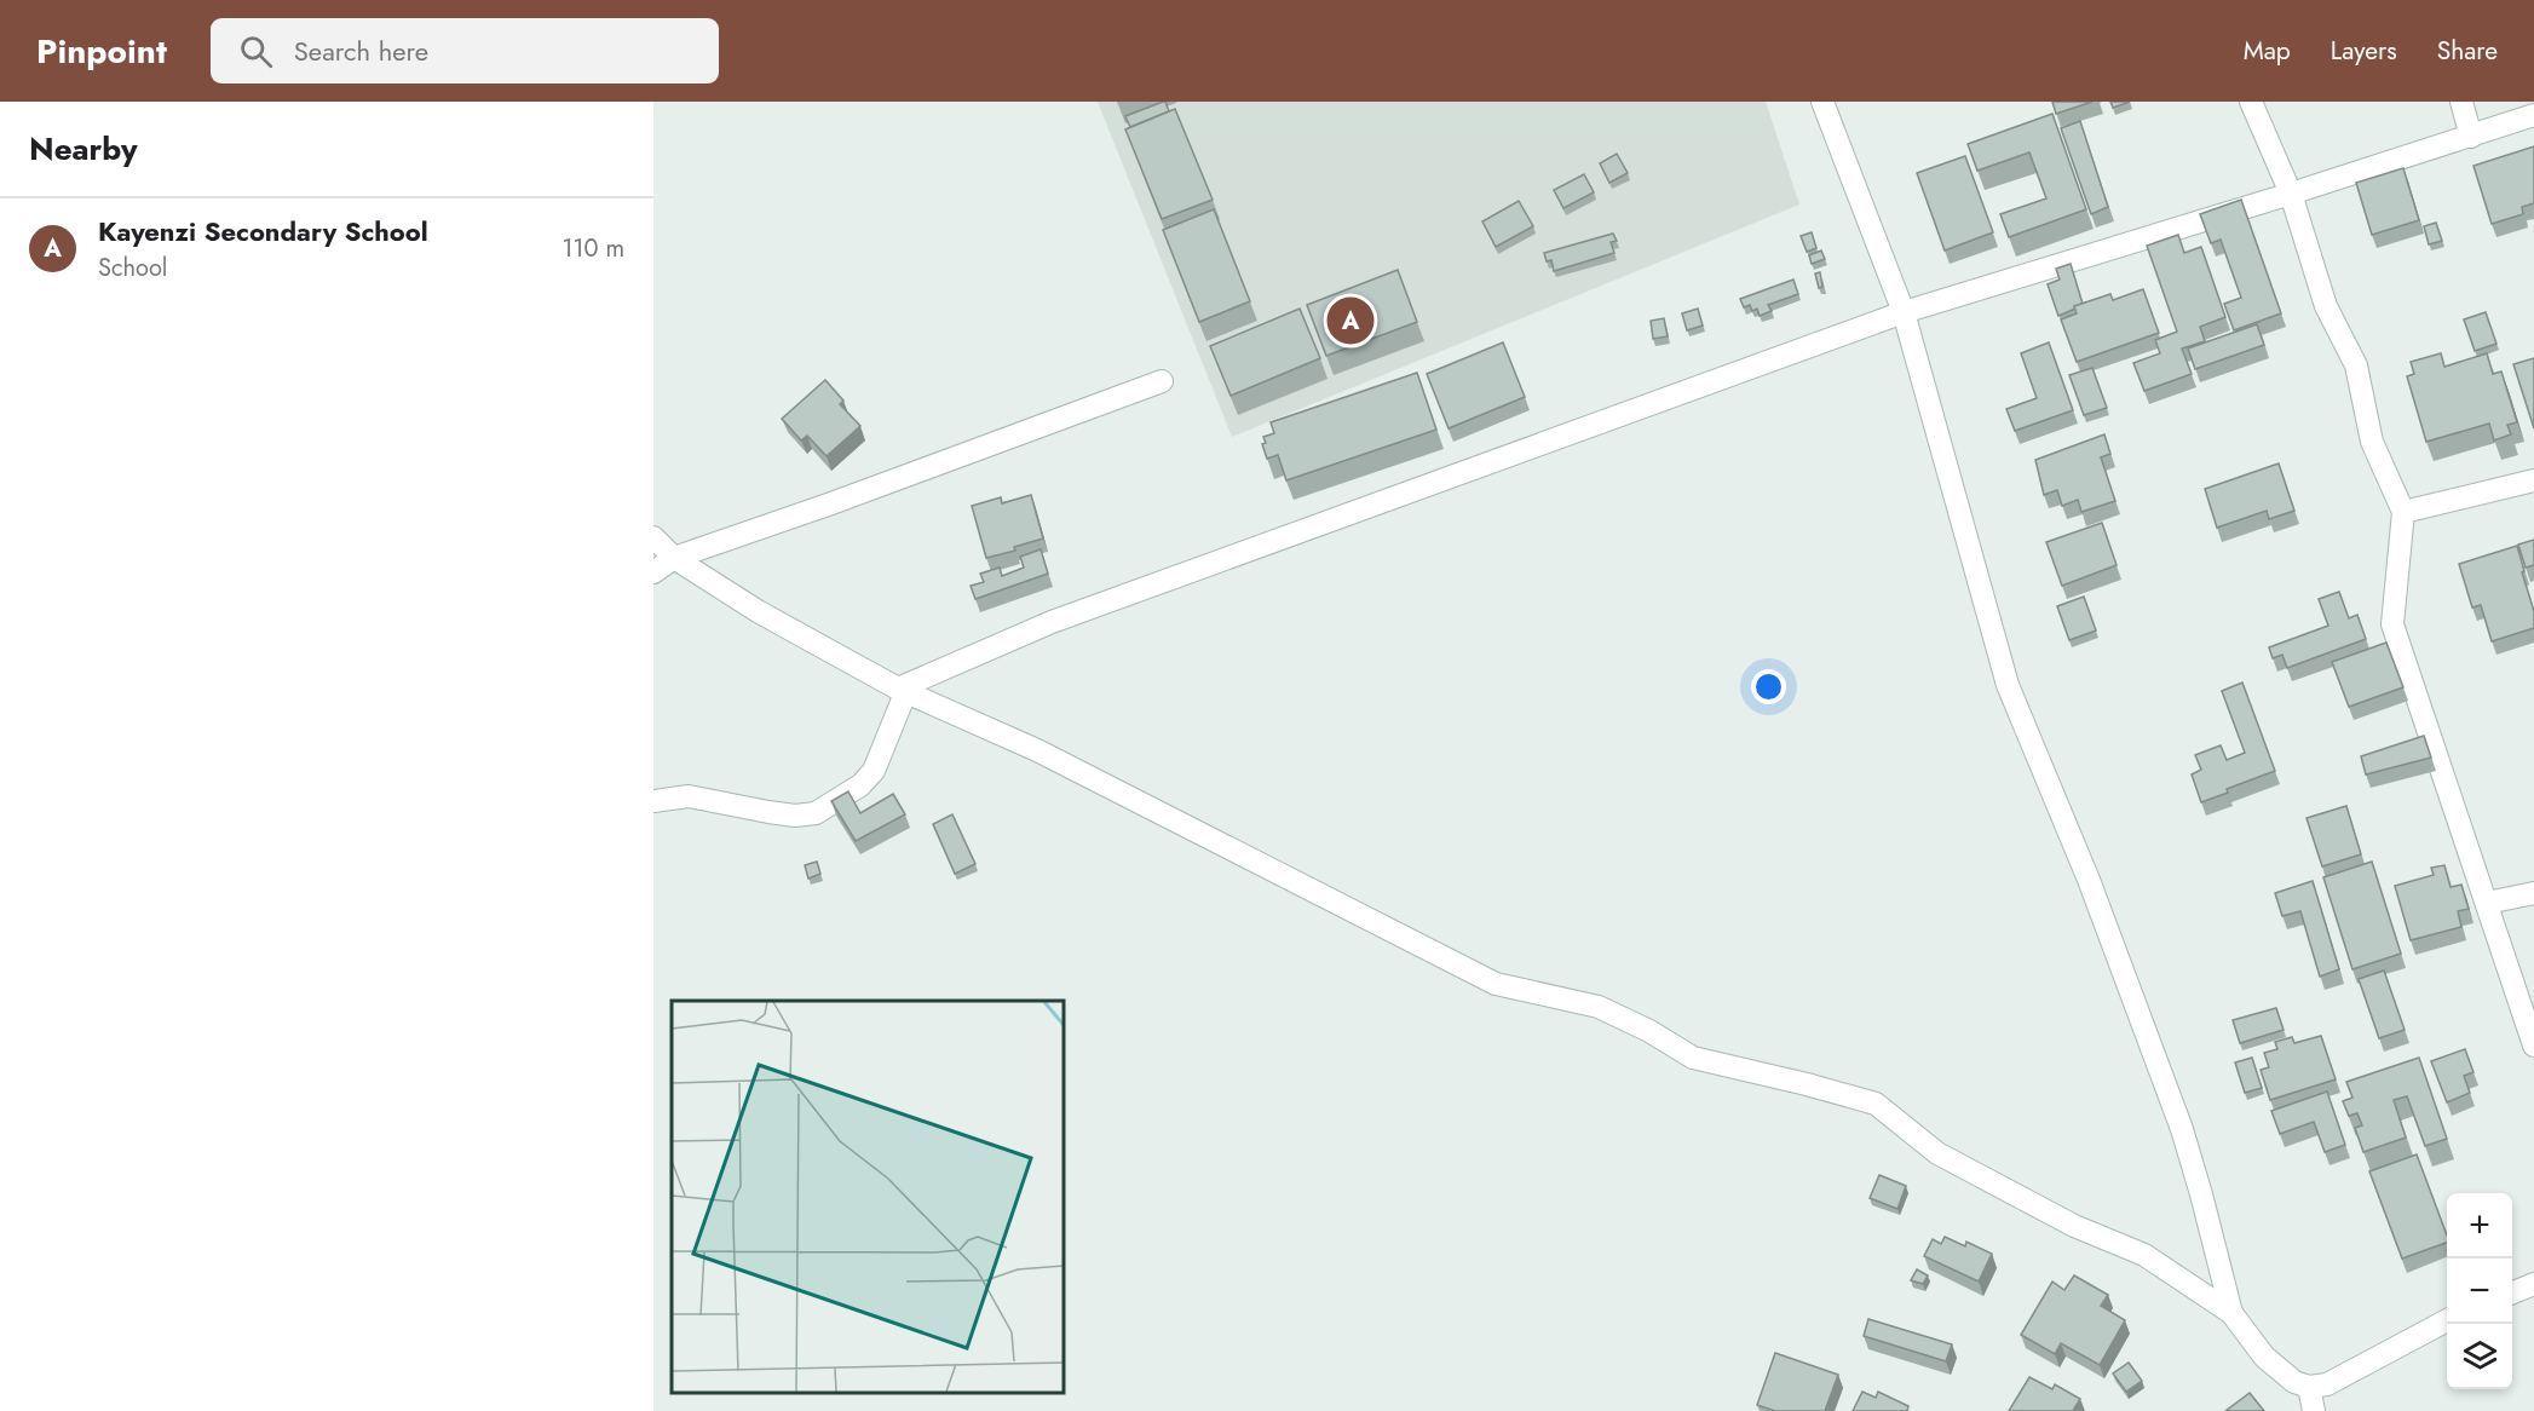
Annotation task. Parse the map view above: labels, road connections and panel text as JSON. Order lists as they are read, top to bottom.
{
  "page": {
    "header": "Pinpoint",
    "search": "Search here",
    "nav": ["Map", "Layers", "Share"],
    "heading": "Nearby",
    "list": [
      {
        "mark": "A",
        "name": "Kayenzi Secondary School",
        "note": "School",
        "value": "110 m"
      }
    ],
    "pins": "A",
    "map_buttons": ["+", "−"]
  }
}
